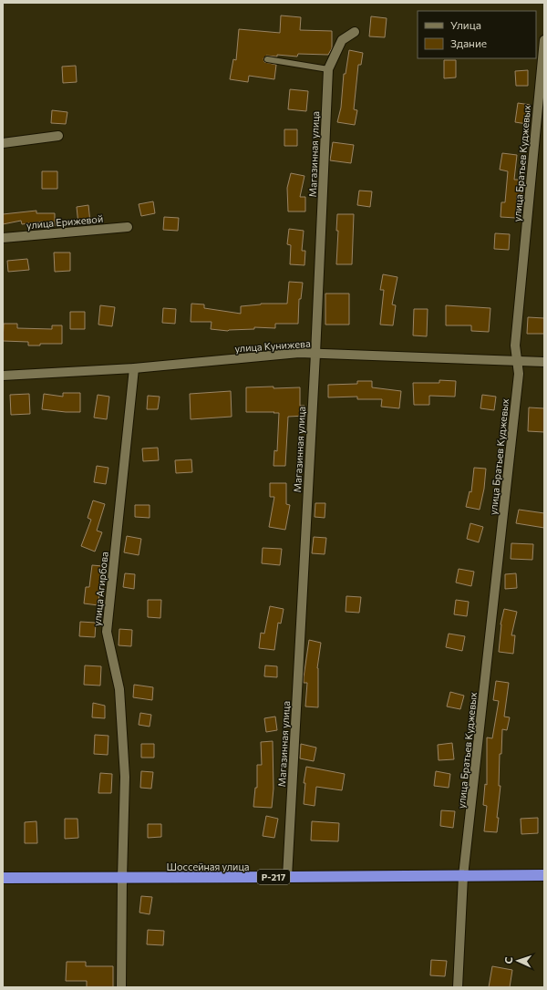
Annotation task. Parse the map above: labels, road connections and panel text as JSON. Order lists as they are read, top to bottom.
{
  "streets": {
    "highway": ["Шоссейная улица", "Р-217"],
    "street": [
      "Магазинная улица",
      "улица Братьев Куджевых",
      "улица Ерижевой",
      "улица Кунижева",
      "улица Агирбова"
    ]
  },
  "crossings": [
    ["Магазинная улица", "улица Кунижева"],
    ["Магазинная улица", "Шоссейная улица"],
    ["улица Братьев Куджевых", "улица Кунижева"],
    ["улица Братьев Куджевых", "Шоссейная улица"],
    ["улица Кунижева", "улица Агирбова"],
    ["улица Агирбова", "Шоссейная улица"]
  ],
  "legend": ["Улица", "Здание"],
  "north": "left"
}
